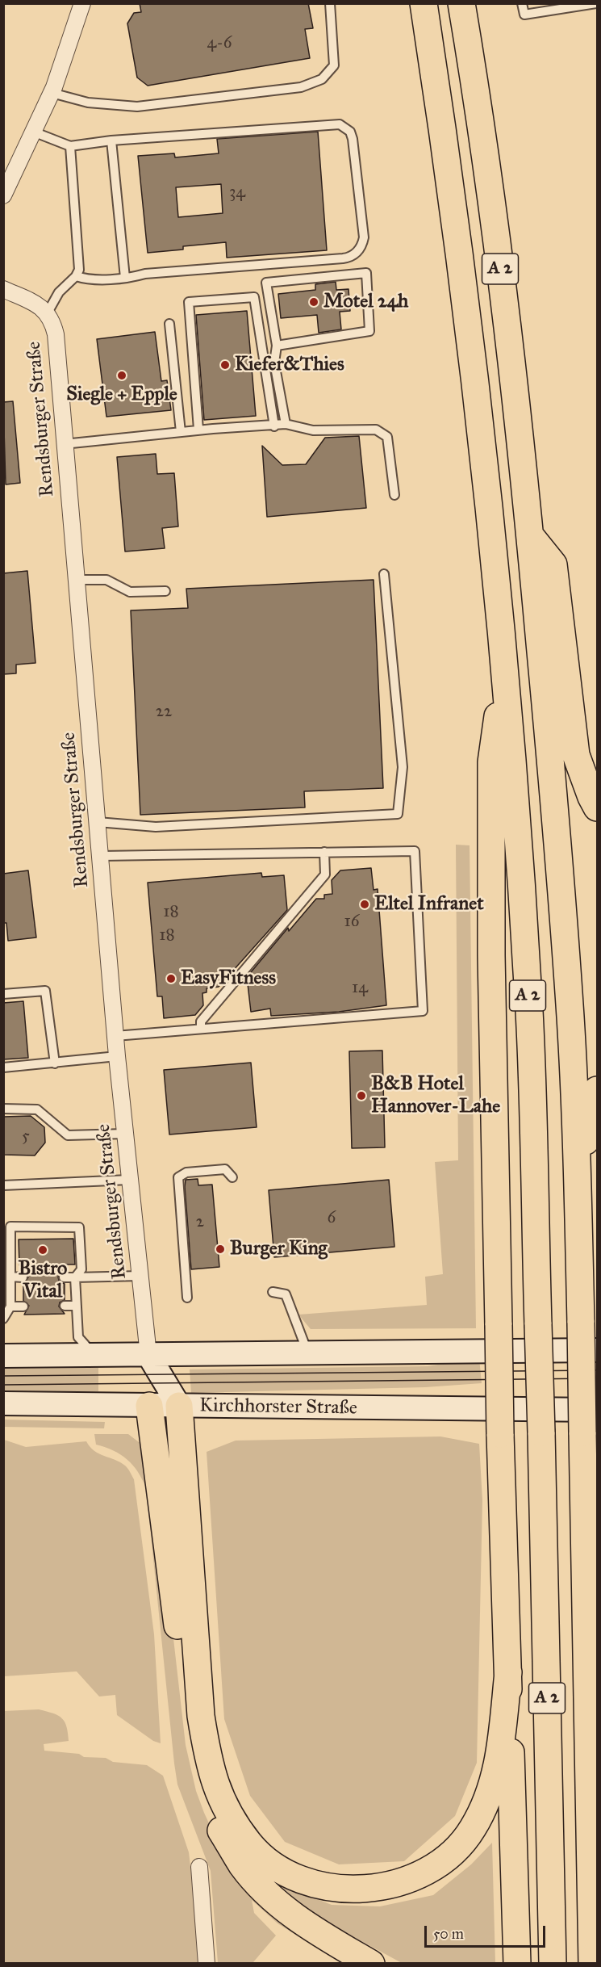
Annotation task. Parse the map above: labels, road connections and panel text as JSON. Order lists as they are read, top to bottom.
{
  "streets": {
    "highway": ["A 2"],
    "main road": ["Kirchhorster Straße"],
    "street": ["Rendsburger Straße"]
  },
  "places": [
    "Motel 24h",
    "Kiefer&Thies",
    "Siegle + Epple",
    "Eltel Infranet",
    "EasyFitness",
    "B&B Hotel Hannover-Lahe",
    "Burger King",
    "Bistro Vital"
  ],
  "house_numbers": [
    "4-6",
    "34",
    "22",
    "18",
    "16",
    "18",
    "14",
    "5",
    "6",
    "2"
  ],
  "scale_bar": "50 m"
}
